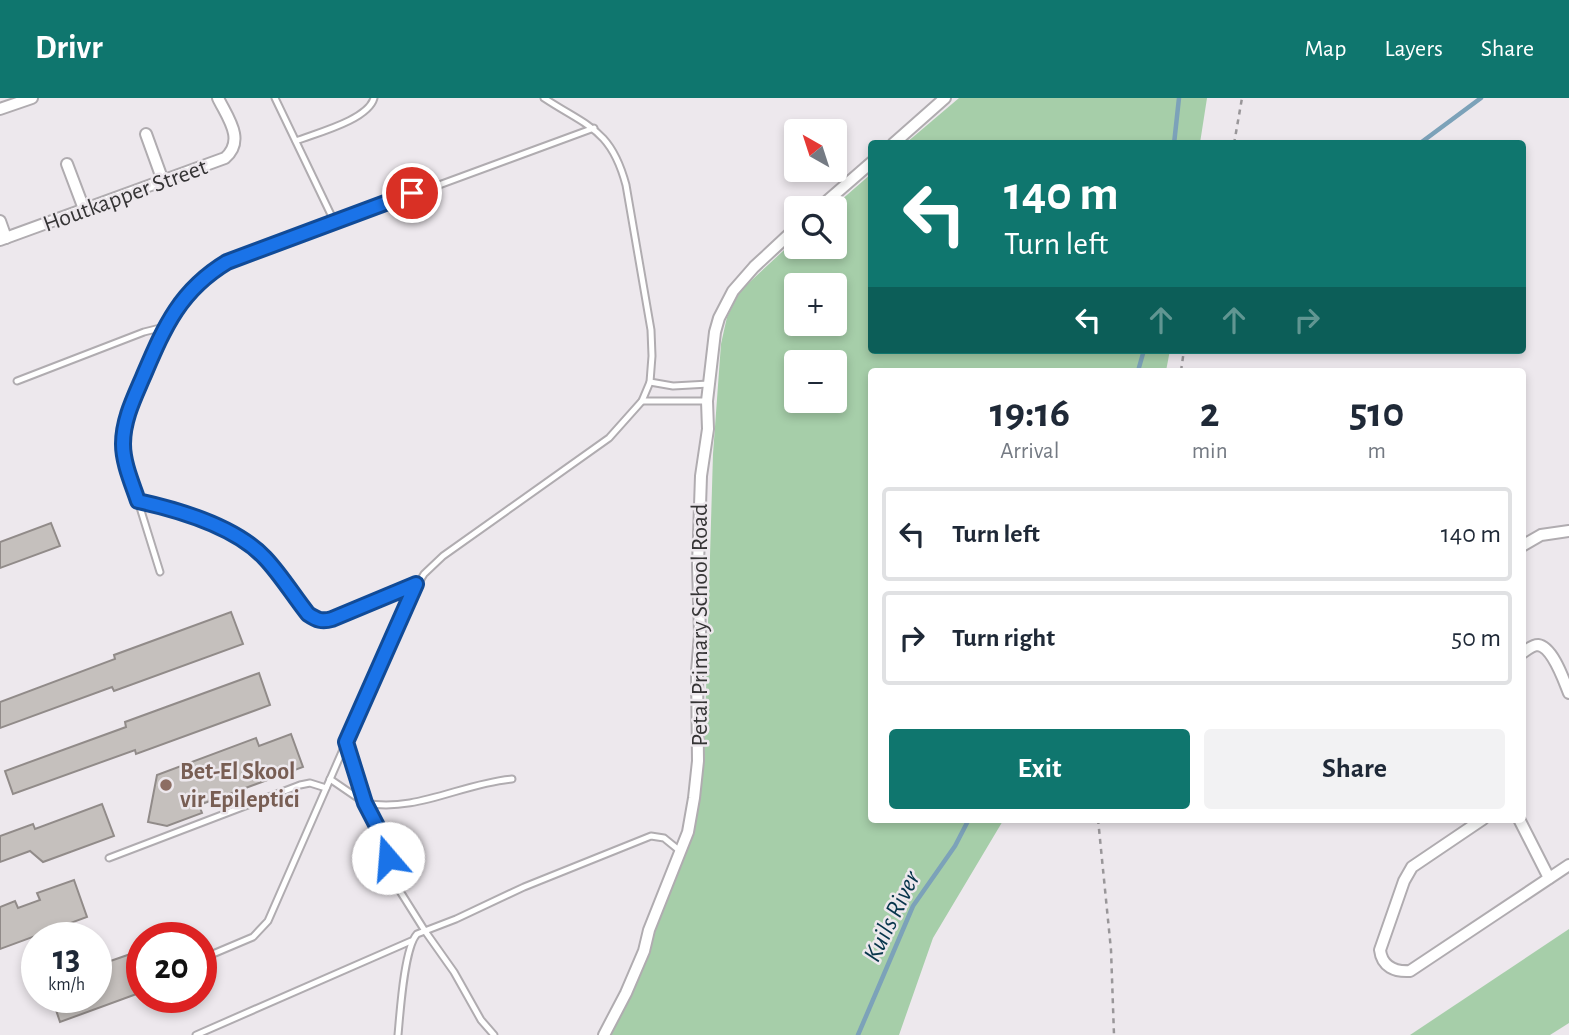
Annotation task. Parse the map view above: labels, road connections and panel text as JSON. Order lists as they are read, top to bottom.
{
  "streets": {
    "street": ["Houtkapper Street", "Petal Primary School Road"]
  },
  "water": ["Kuils River"],
  "places": ["Bet-El Skool vir Epileptici"],
  "north": "top left",
  "page": {
    "header": "Drivr",
    "nav": ["Map", "Layers", "Share"],
    "map_buttons": ["+", "−"],
    "turn": ["140 m", "Turn left"],
    "eta": [
      "19:16",
      "Arrival",
      "2",
      "min",
      "510",
      "m"
    ],
    "list": [
      {
        "name": "Turn left",
        "value": "140 m"
      },
      {
        "name": "Turn right",
        "value": "50 m"
      }
    ],
    "buttons": ["Exit", "Share"],
    "speed": "13 km/h",
    "limit": "20"
  }
}
